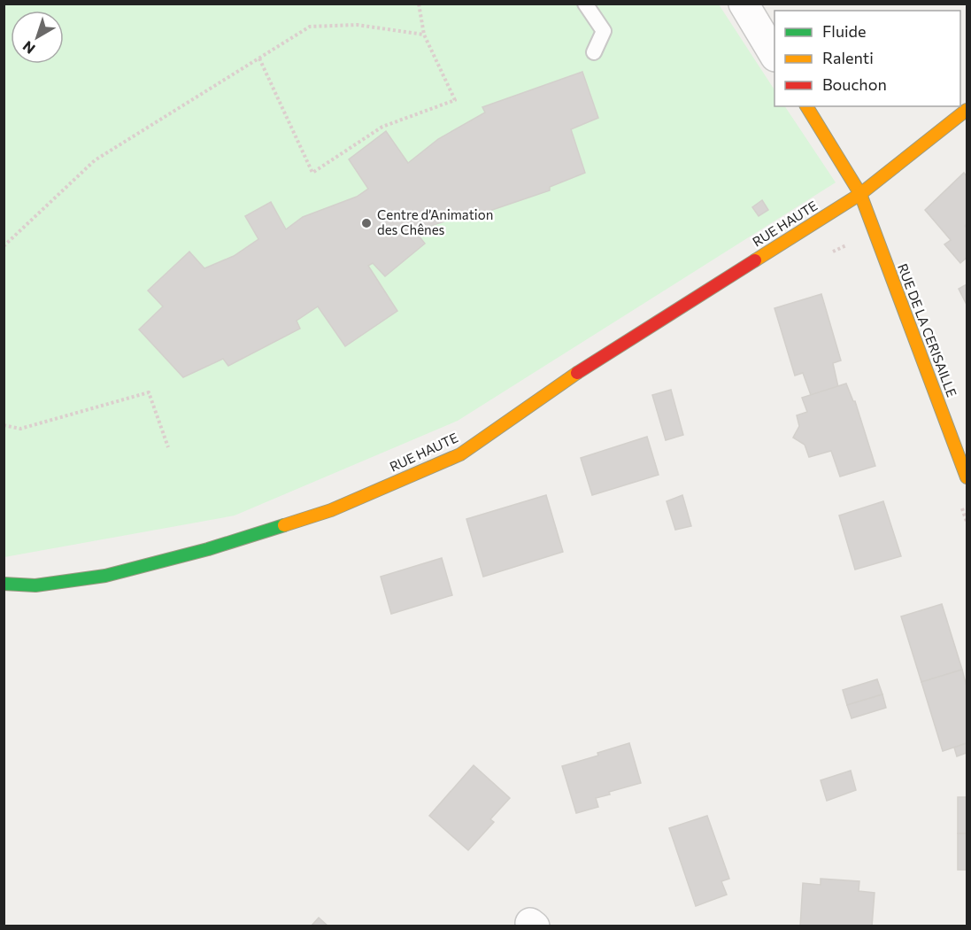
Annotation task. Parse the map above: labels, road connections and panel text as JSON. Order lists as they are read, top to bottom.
{
  "streets": {
    "street": ["RUE HAUTE", "RUE DE LA CERISAILLE"]
  },
  "crossings": [
    ["RUE HAUTE", "RUE DE LA CERISAILLE"]
  ],
  "places": ["Centre d’Animation des Chênes"],
  "legend": ["Fluide", "Ralenti", "Bouchon"],
  "north": "bottom left"
}
